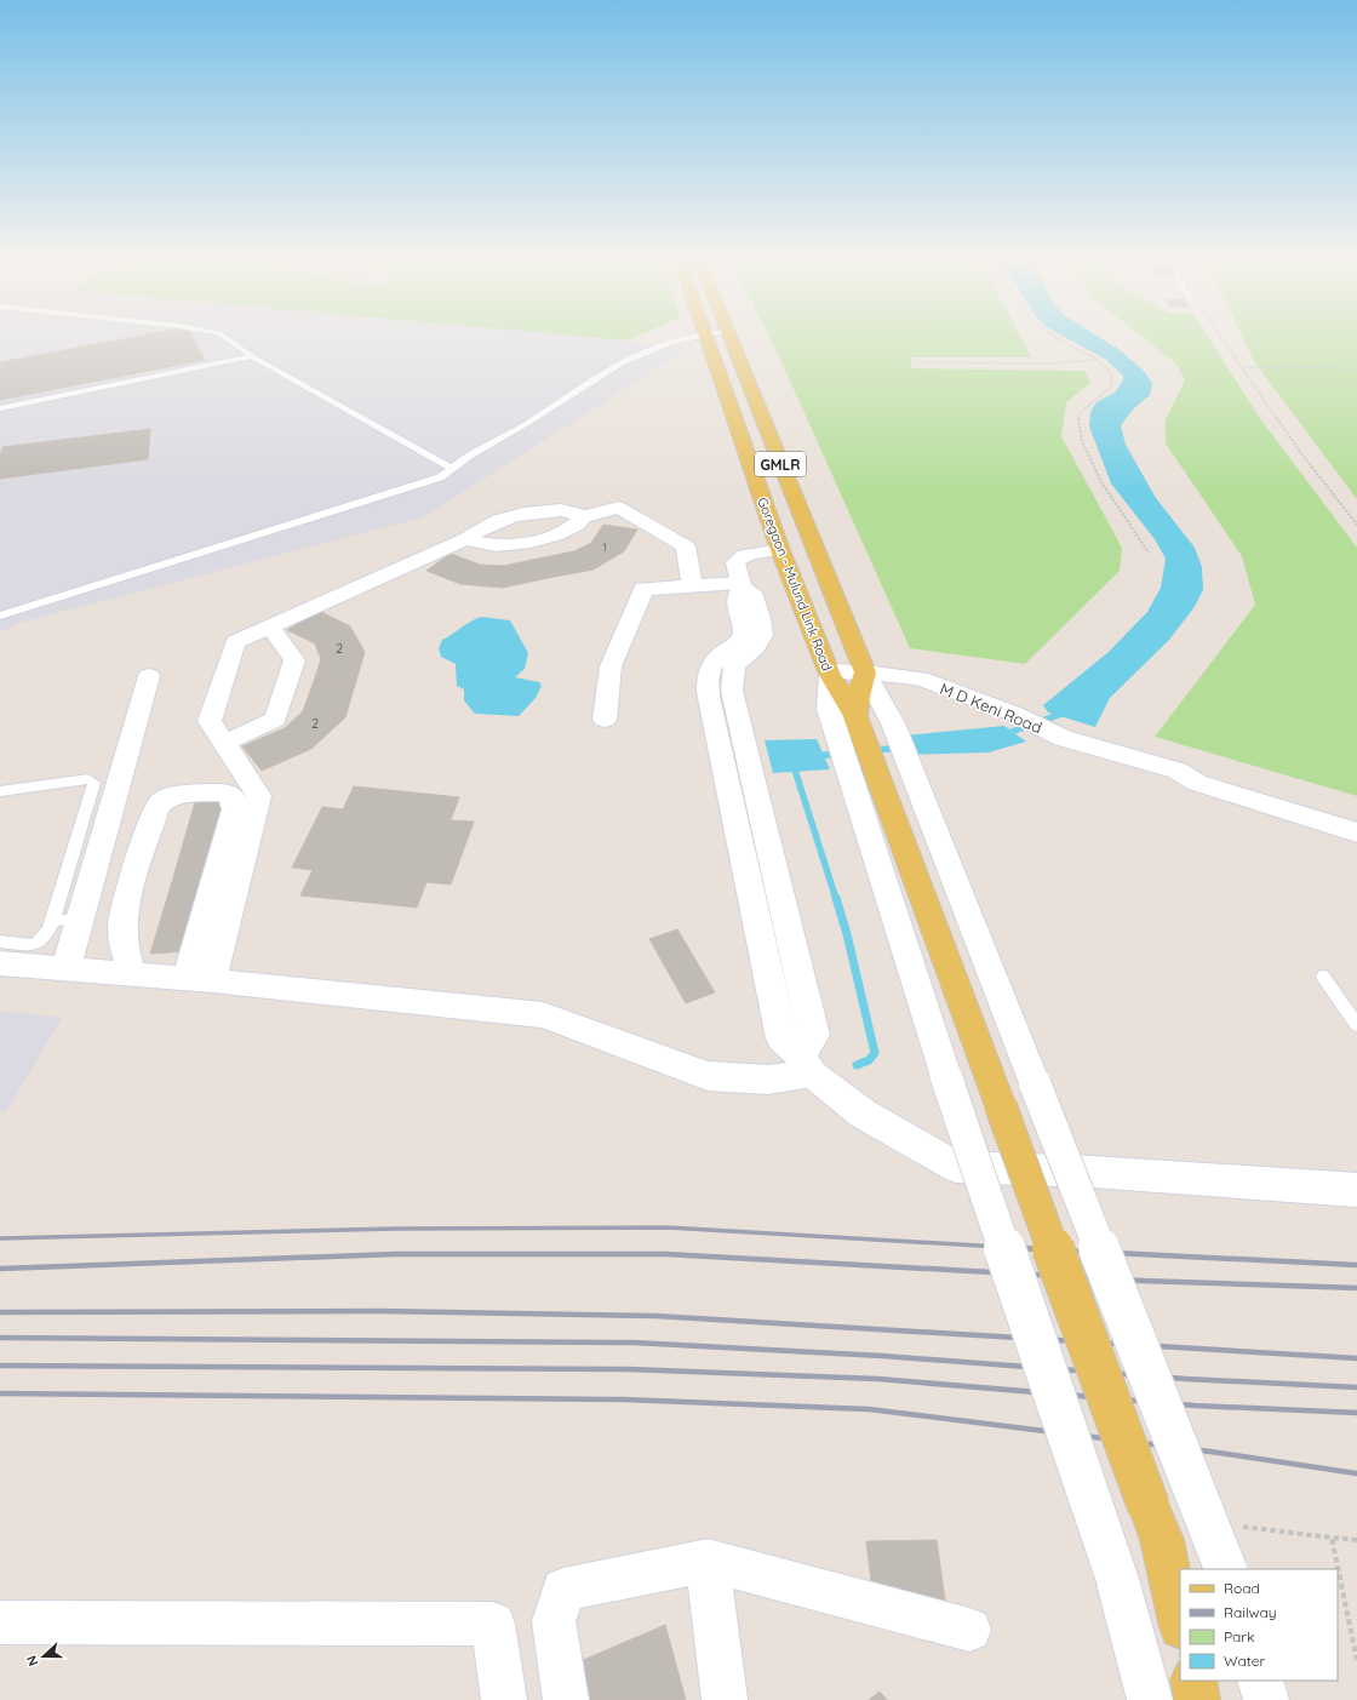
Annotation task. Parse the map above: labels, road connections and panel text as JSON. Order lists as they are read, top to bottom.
{
  "streets": {
    "main road": ["GMLR", "Goregaon - Mulund Link Road"],
    "street": ["M D Keni Road"]
  },
  "crossings": [
    ["Goregaon - Mulund Link Road", "M D Keni Road"]
  ],
  "house_numbers": ["1", "2", "2"],
  "legend": [
    "Road",
    "Railway",
    "Park",
    "Water"
  ],
  "north": "left"
}
